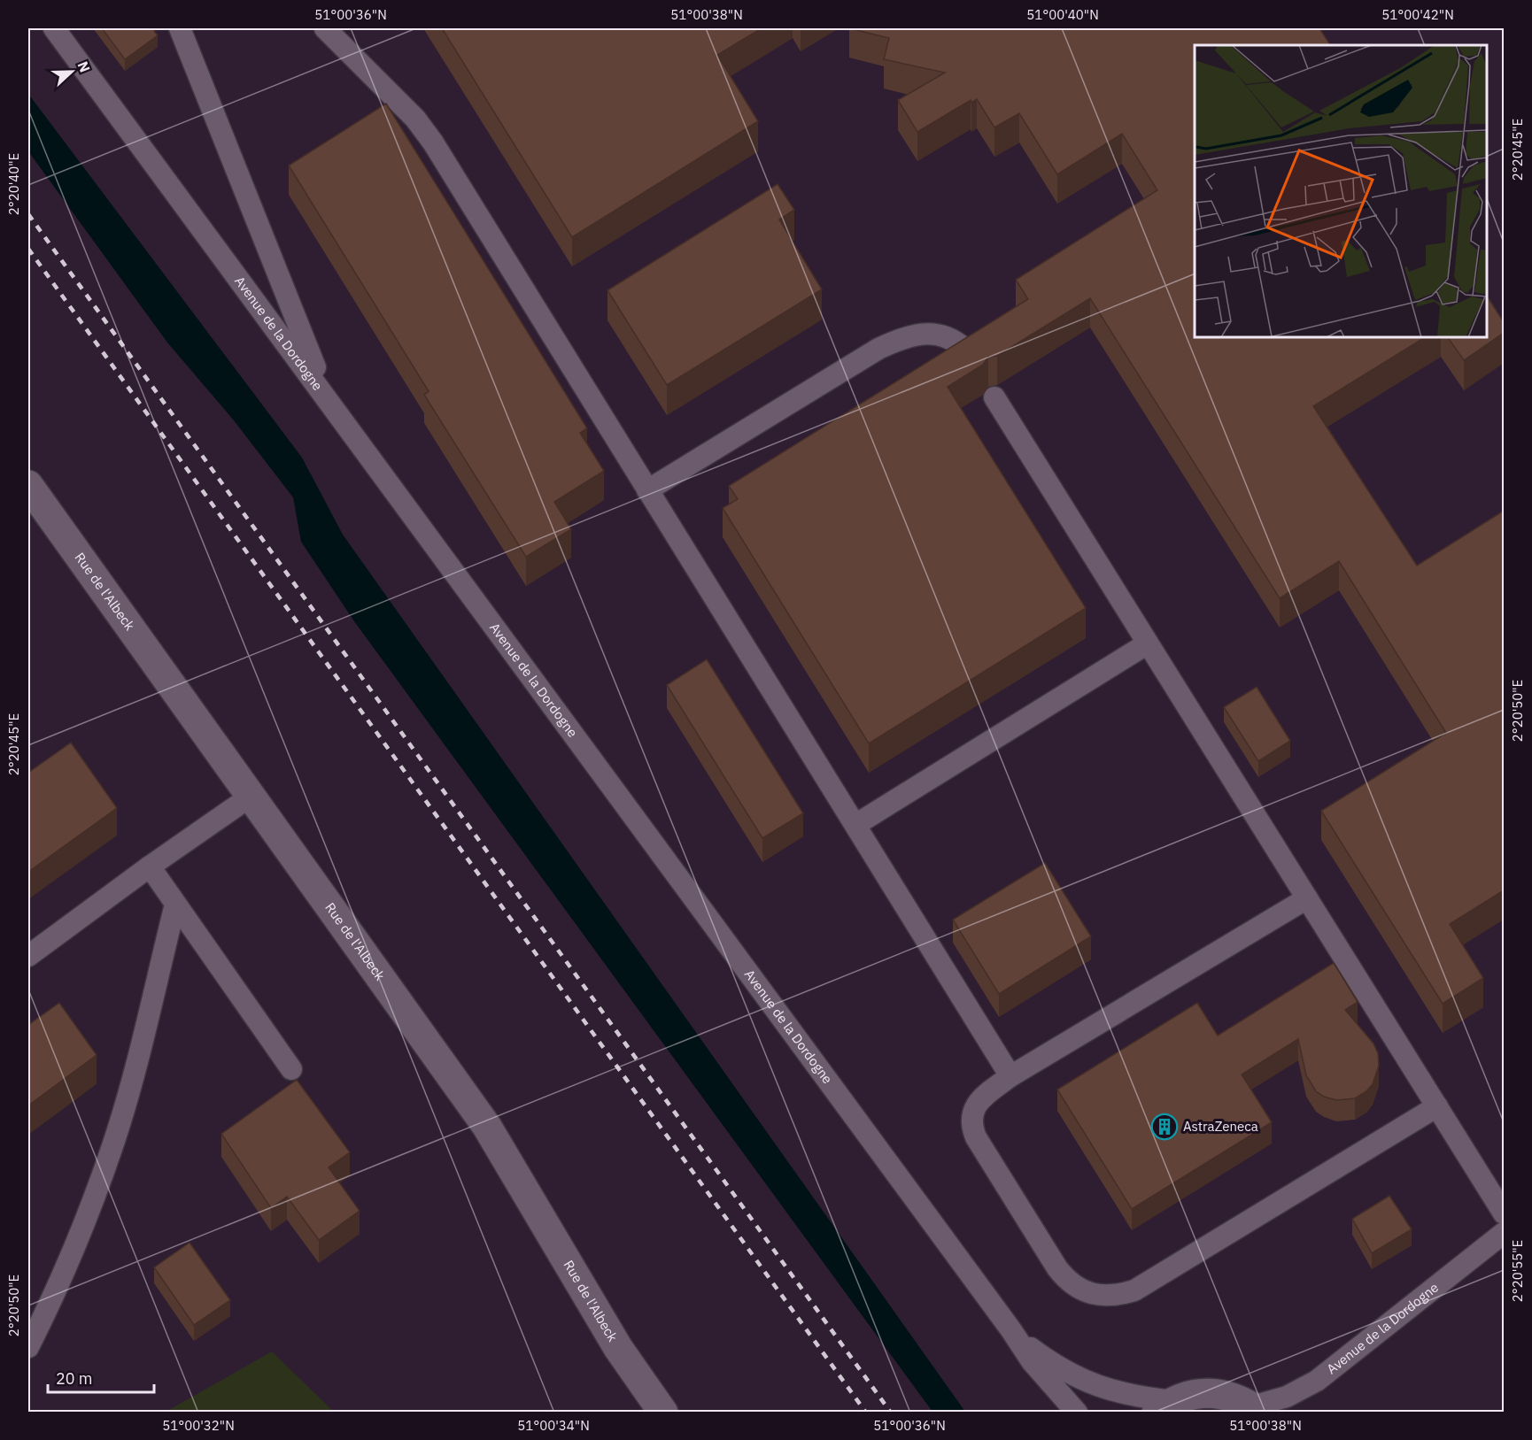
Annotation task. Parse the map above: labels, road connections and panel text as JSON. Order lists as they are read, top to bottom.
{
  "streets": {
    "street": ["Rue de l'Albeck"],
    "lane": ["Avenue de la Dordogne"]
  },
  "places": {
    "building": ["AstraZeneca"]
  },
  "scale_bar": "20 m",
  "north": "right",
  "coordinates": [
    "51°00'36\"N",
    "51°00'38\"N",
    "51°00'40\"N",
    "51°00'42\"N",
    "2°20'45\"E",
    "2°20'40\"E",
    "2°20'50\"E",
    "2°20'55\"E",
    "51°00'32\"N",
    "51°00'34\"N"
  ]
}
